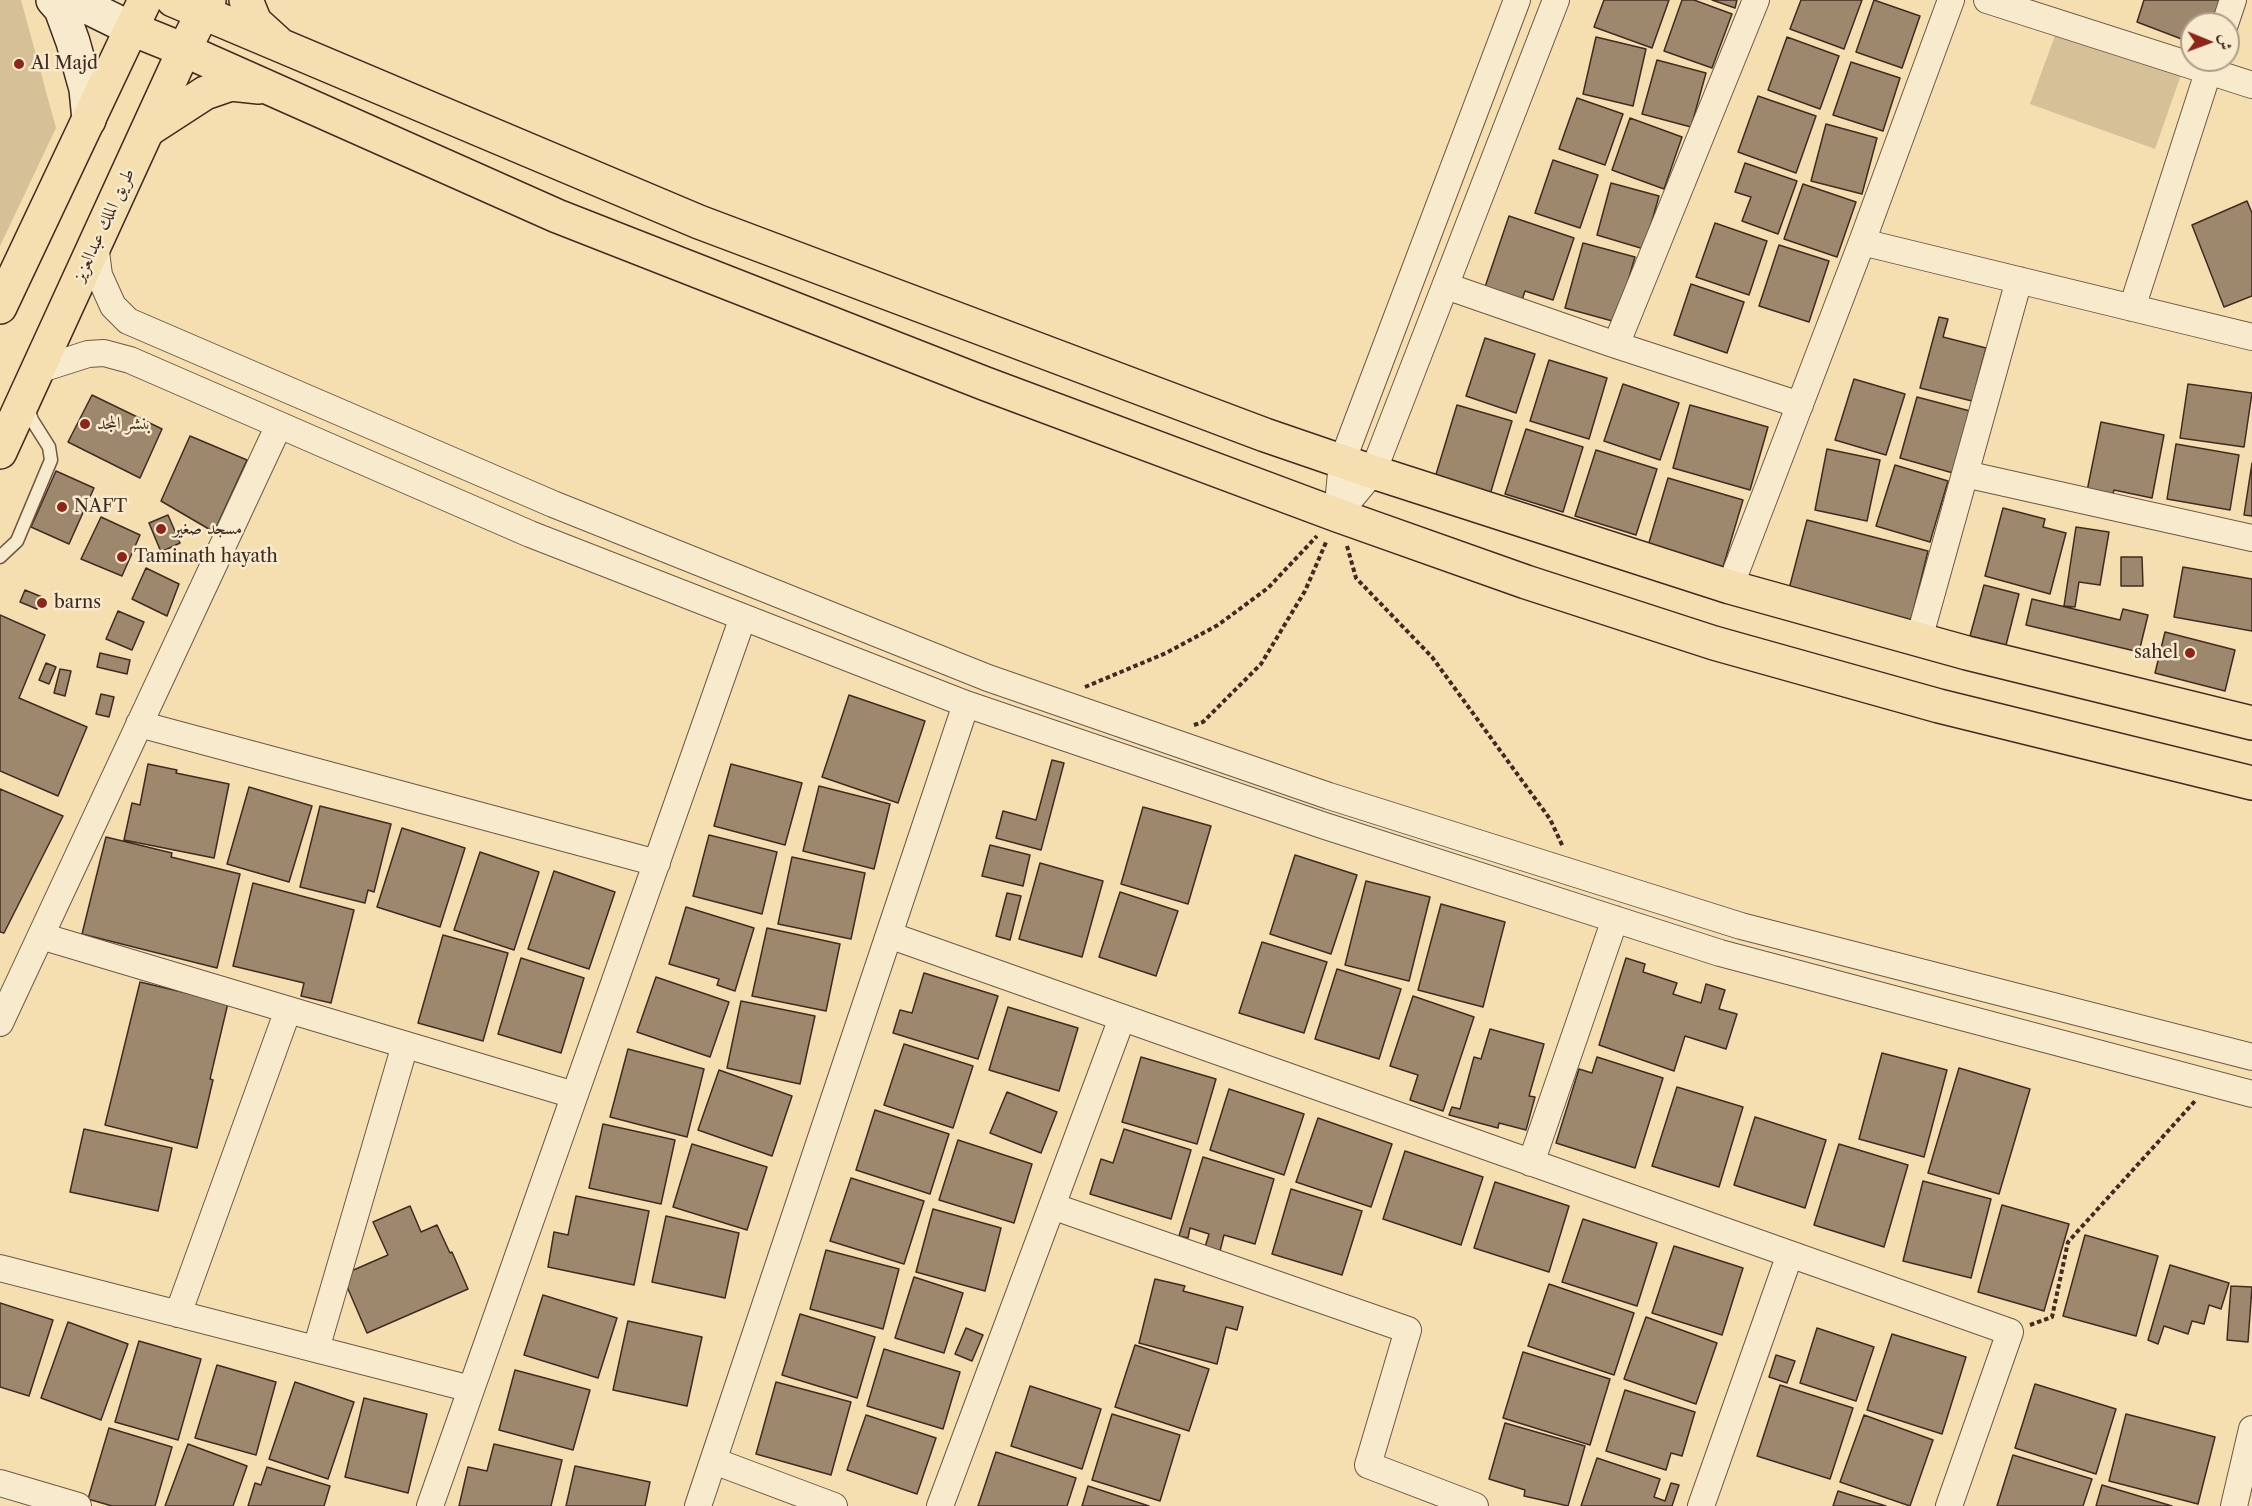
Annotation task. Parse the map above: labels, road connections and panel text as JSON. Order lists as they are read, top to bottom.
{
  "streets": {
    "main road": ["طريق الملك عبدالعزيز"]
  },
  "places": [
    "Al Majd",
    "بنشر المجد",
    "NAFT",
    "مسجد صغير",
    "Taminath hayath",
    "barns",
    "sahel"
  ],
  "north": "right"
}
